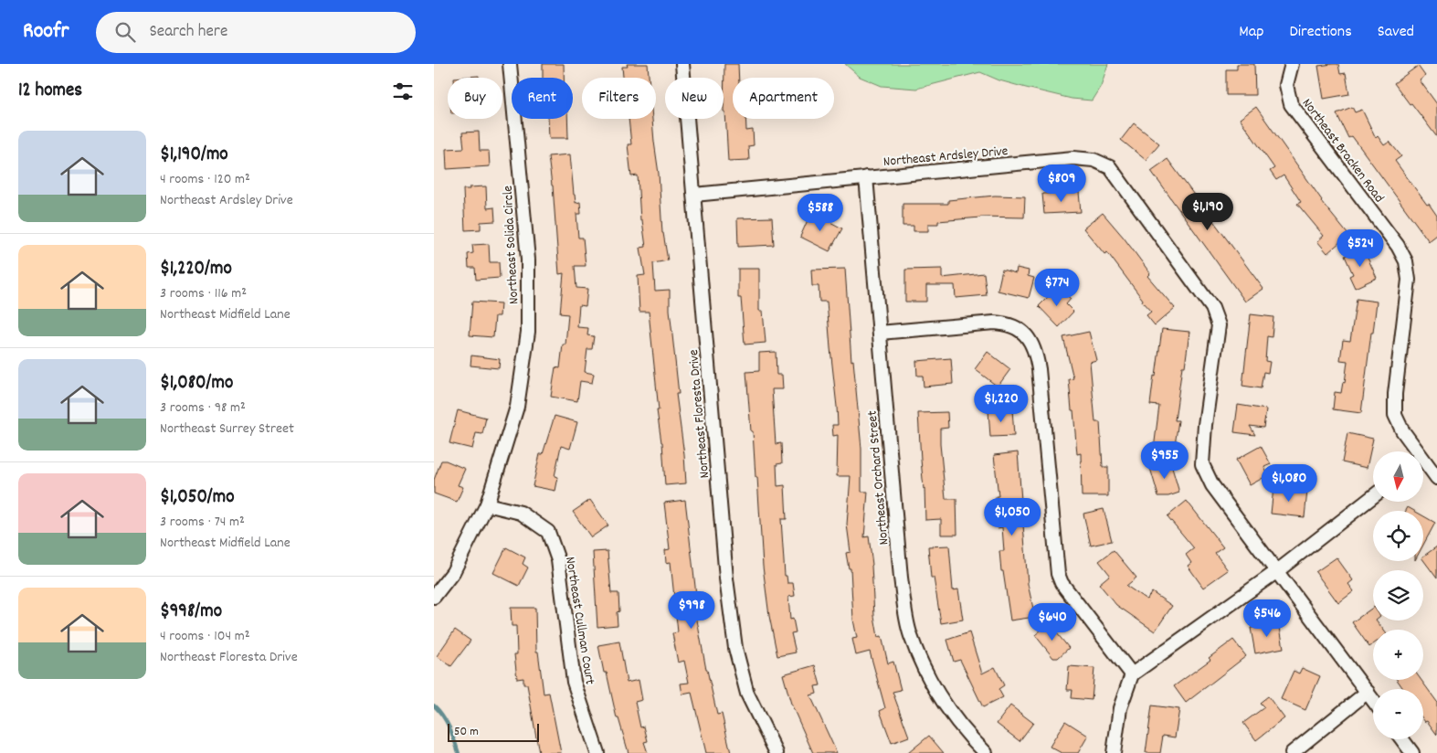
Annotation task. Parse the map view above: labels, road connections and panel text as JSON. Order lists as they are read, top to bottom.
{
  "streets": {
    "street": [
      "Northeast Bracken Road",
      "Northeast Ardsley Drive",
      "Northeast Solida Circle",
      "Northeast Floresta Drive",
      "Northeast Orchard Street",
      "Northeast Cullman Court"
    ]
  },
  "crossings": [
    ["Northeast Ardsley Drive", "Northeast Floresta Drive"],
    ["Northeast Ardsley Drive", "Northeast Orchard Street"],
    ["Northeast Solida Circle", "Northeast Cullman Court"]
  ],
  "scale_bar": "50 m",
  "north": "bottom",
  "page": {
    "header": "Roofr",
    "search": "Search here",
    "nav": ["Map", "Directions", "Saved"],
    "heading": "12 homes",
    "chip": [
      "Buy",
      "Rent",
      "Filters",
      "New",
      "Apartment"
    ],
    "list": [
      {
        "name": "$1,190/mo",
        "note": "4 rooms · 120 m² · Northeast Ardsley Drive"
      },
      {
        "name": "$1,220/mo",
        "note": "3 rooms · 116 m² · Northeast Midfield Lane"
      },
      {
        "name": "$1,080/mo",
        "note": "3 rooms · 98 m² · Northeast Surrey Street"
      },
      {
        "name": "$1,050/mo",
        "note": "3 rooms · 74 m² · Northeast Midfield Lane"
      },
      {
        "name": "$998/mo",
        "note": "4 rooms · 104 m² · Northeast Floresta Drive"
      }
    ],
    "price": [
      "$809",
      "$1,190",
      "$588",
      "$524",
      "$774",
      "$1,220",
      "$955",
      "$1,080",
      "$1,050",
      "$998",
      "$546",
      "$640"
    ],
    "map_buttons": ["+", "−"],
    "scale": "50 m"
  }
}
